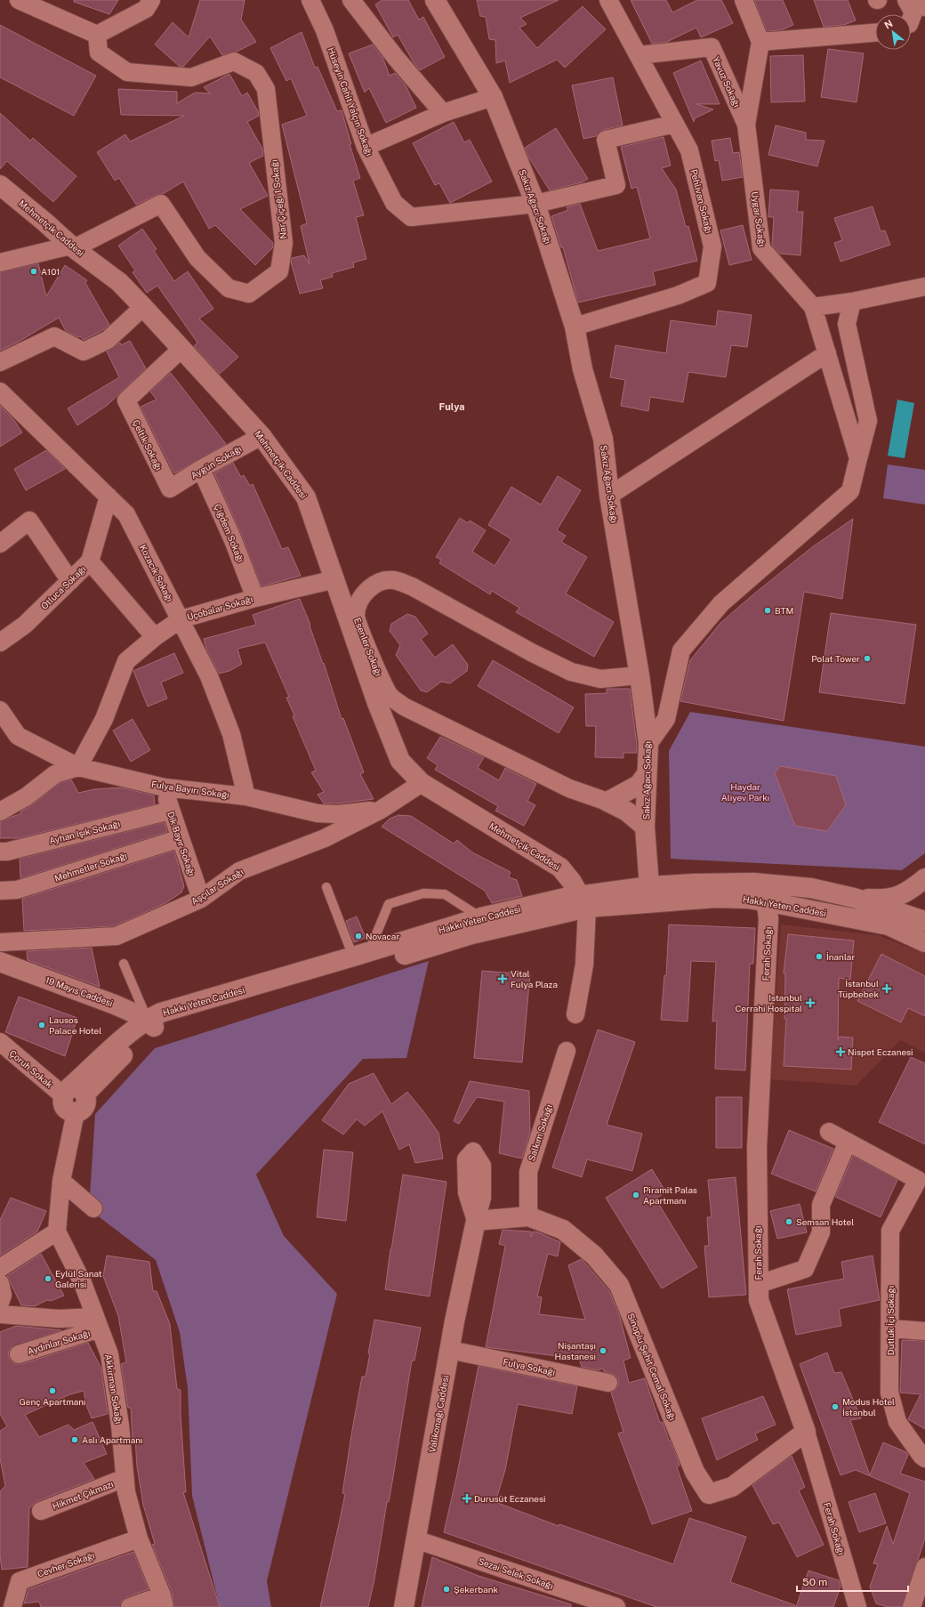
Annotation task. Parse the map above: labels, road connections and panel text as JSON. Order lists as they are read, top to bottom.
{
  "streets": {
    "street": [
      "Yavuz Sokağı",
      "Hüseyin Cahit Yalçın Sokağı",
      "Nar Çiçeği 1 Sokağı",
      "Pehlivan Sokağı",
      "Sakız Ağacı Sokağı",
      "Uygar Sokağı",
      "Mehmetçik Caddesi",
      "Çeltik Sokağı",
      "Aygün Sokağı",
      "Çiğdem Sokağı",
      "Kozacık Sokağı",
      "Otluca Sokağı",
      "Üçobalar Sokağı",
      "Esenler Sokağı",
      "Fulya Bayırı Sokağı",
      "Ayhan Işık Sokağı",
      "Dik Bayır Sokağı",
      "Mehmetler Sokağı",
      "Aşçılar Sokağı",
      "Hakkı Yeten Caddesi",
      "Ferah Sokağı",
      "19 Mayıs Caddesi",
      "Çoruh Sokak",
      "Salkım Sokağı",
      "Dutluk İçi Sokağı",
      "Aydınlar Sokağı",
      "Fulya Sokağı",
      "Sinoplu Şehit Cemal Sokağı",
      "Akkirman Sokağı",
      "Valikonağı Caddesi",
      "Hikmet Çıkmazı",
      "Cevher Sokağı",
      "Sezai Selek Sokağı"
    ]
  },
  "crossings": [
    ["Yavuz Sokağı", "Pehlivan Sokağı"],
    ["Yavuz Sokağı", "Uygar Sokağı"],
    ["Hüseyin Cahit Yalçın Sokağı", "Pehlivan Sokağı"],
    ["Hüseyin Cahit Yalçın Sokağı", "Sakız Ağacı Sokağı"],
    ["Nar Çiçeği 1 Sokağı", "Mehmetçik Caddesi"],
    ["Pehlivan Sokağı", "Sakız Ağacı Sokağı"],
    ["Sakız Ağacı Sokağı", "Esenler Sokağı"],
    ["Sakız Ağacı Sokağı", "Hakkı Yeten Caddesi"],
    ["Mehmetçik Caddesi", "Çeltik Sokağı"],
    ["Mehmetçik Caddesi", "Aygün Sokağı"],
    ["Mehmetçik Caddesi", "Üçobalar Sokağı"],
    ["Mehmetçik Caddesi", "Esenler Sokağı"],
    ["Mehmetçik Caddesi", "Aşçılar Sokağı"],
    ["Mehmetçik Caddesi", "Hakkı Yeten Caddesi"],
    ["Çeltik Sokağı", "Aygün Sokağı"],
    ["Aygün Sokağı", "Çiğdem Sokağı"],
    ["Çiğdem Sokağı", "Üçobalar Sokağı"],
    ["Kozacık Sokağı", "Otluca Sokağı"],
    ["Kozacık Sokağı", "Üçobalar Sokağı"],
    ["Kozacık Sokağı", "Fulya Bayırı Sokağı"],
    ["Üçobalar Sokağı", "Fulya Bayırı Sokağı"],
    ["Fulya Bayırı Sokağı", "Dik Bayır Sokağı"],
    ["Fulya Bayırı Sokağı", "Aşçılar Sokağı"],
    ["Ayhan Işık Sokağı", "Dik Bayır Sokağı"],
    ["Dik Bayır Sokağı", "Mehmetler Sokağı"],
    ["Dik Bayır Sokağı", "Aşçılar Sokağı"],
    ["Hakkı Yeten Caddesi", "Ferah Sokağı"],
    ["Hakkı Yeten Caddesi", "19 Mayıs Caddesi"],
    ["Hakkı Yeten Caddesi", "Çoruh Sokak"],
    ["Ferah Sokağı", "Sinoplu Şehit Cemal Sokağı"],
    ["Salkım Sokağı", "Sinoplu Şehit Cemal Sokağı"],
    ["Aydınlar Sokağı", "Akkirman Sokağı"],
    ["Fulya Sokağı", "Valikonağı Caddesi"],
    ["Sinoplu Şehit Cemal Sokağı", "Valikonağı Caddesi"],
    ["Akkirman Sokağı", "Hikmet Çıkmazı"],
    ["Akkirman Sokağı", "Cevher Sokağı"],
    ["Valikonağı Caddesi", "Sezai Selek Sokağı"]
  ],
  "districts": ["Fulya"],
  "parks": ["Haydar Aliyev Parkı"],
  "places": {
    "other": [
      "A101",
      "BTM",
      "Polat Tower",
      "Novacar",
      "İnanlar",
      "Lausos Palace Hotel",
      "Piramit Palas Apartmanı",
      "Semsan Hotel",
      "Eylül Sanat Galerisi",
      "Nişantaşı Hastanesi",
      "Genç Apartmanı",
      "Modus Hotel İstanbul",
      "Aslı Apartmanı",
      "Şekerbank"
    ],
    "health": [
      "Vital Fulya Plaza",
      "İstanbul Tüpbebek",
      "Istanbul Cerrahi Hospital",
      "Nispet Eczanesi",
      "Durusüt Eczanesi"
    ]
  },
  "scale_bar": "50 m",
  "north": "top left"
}
